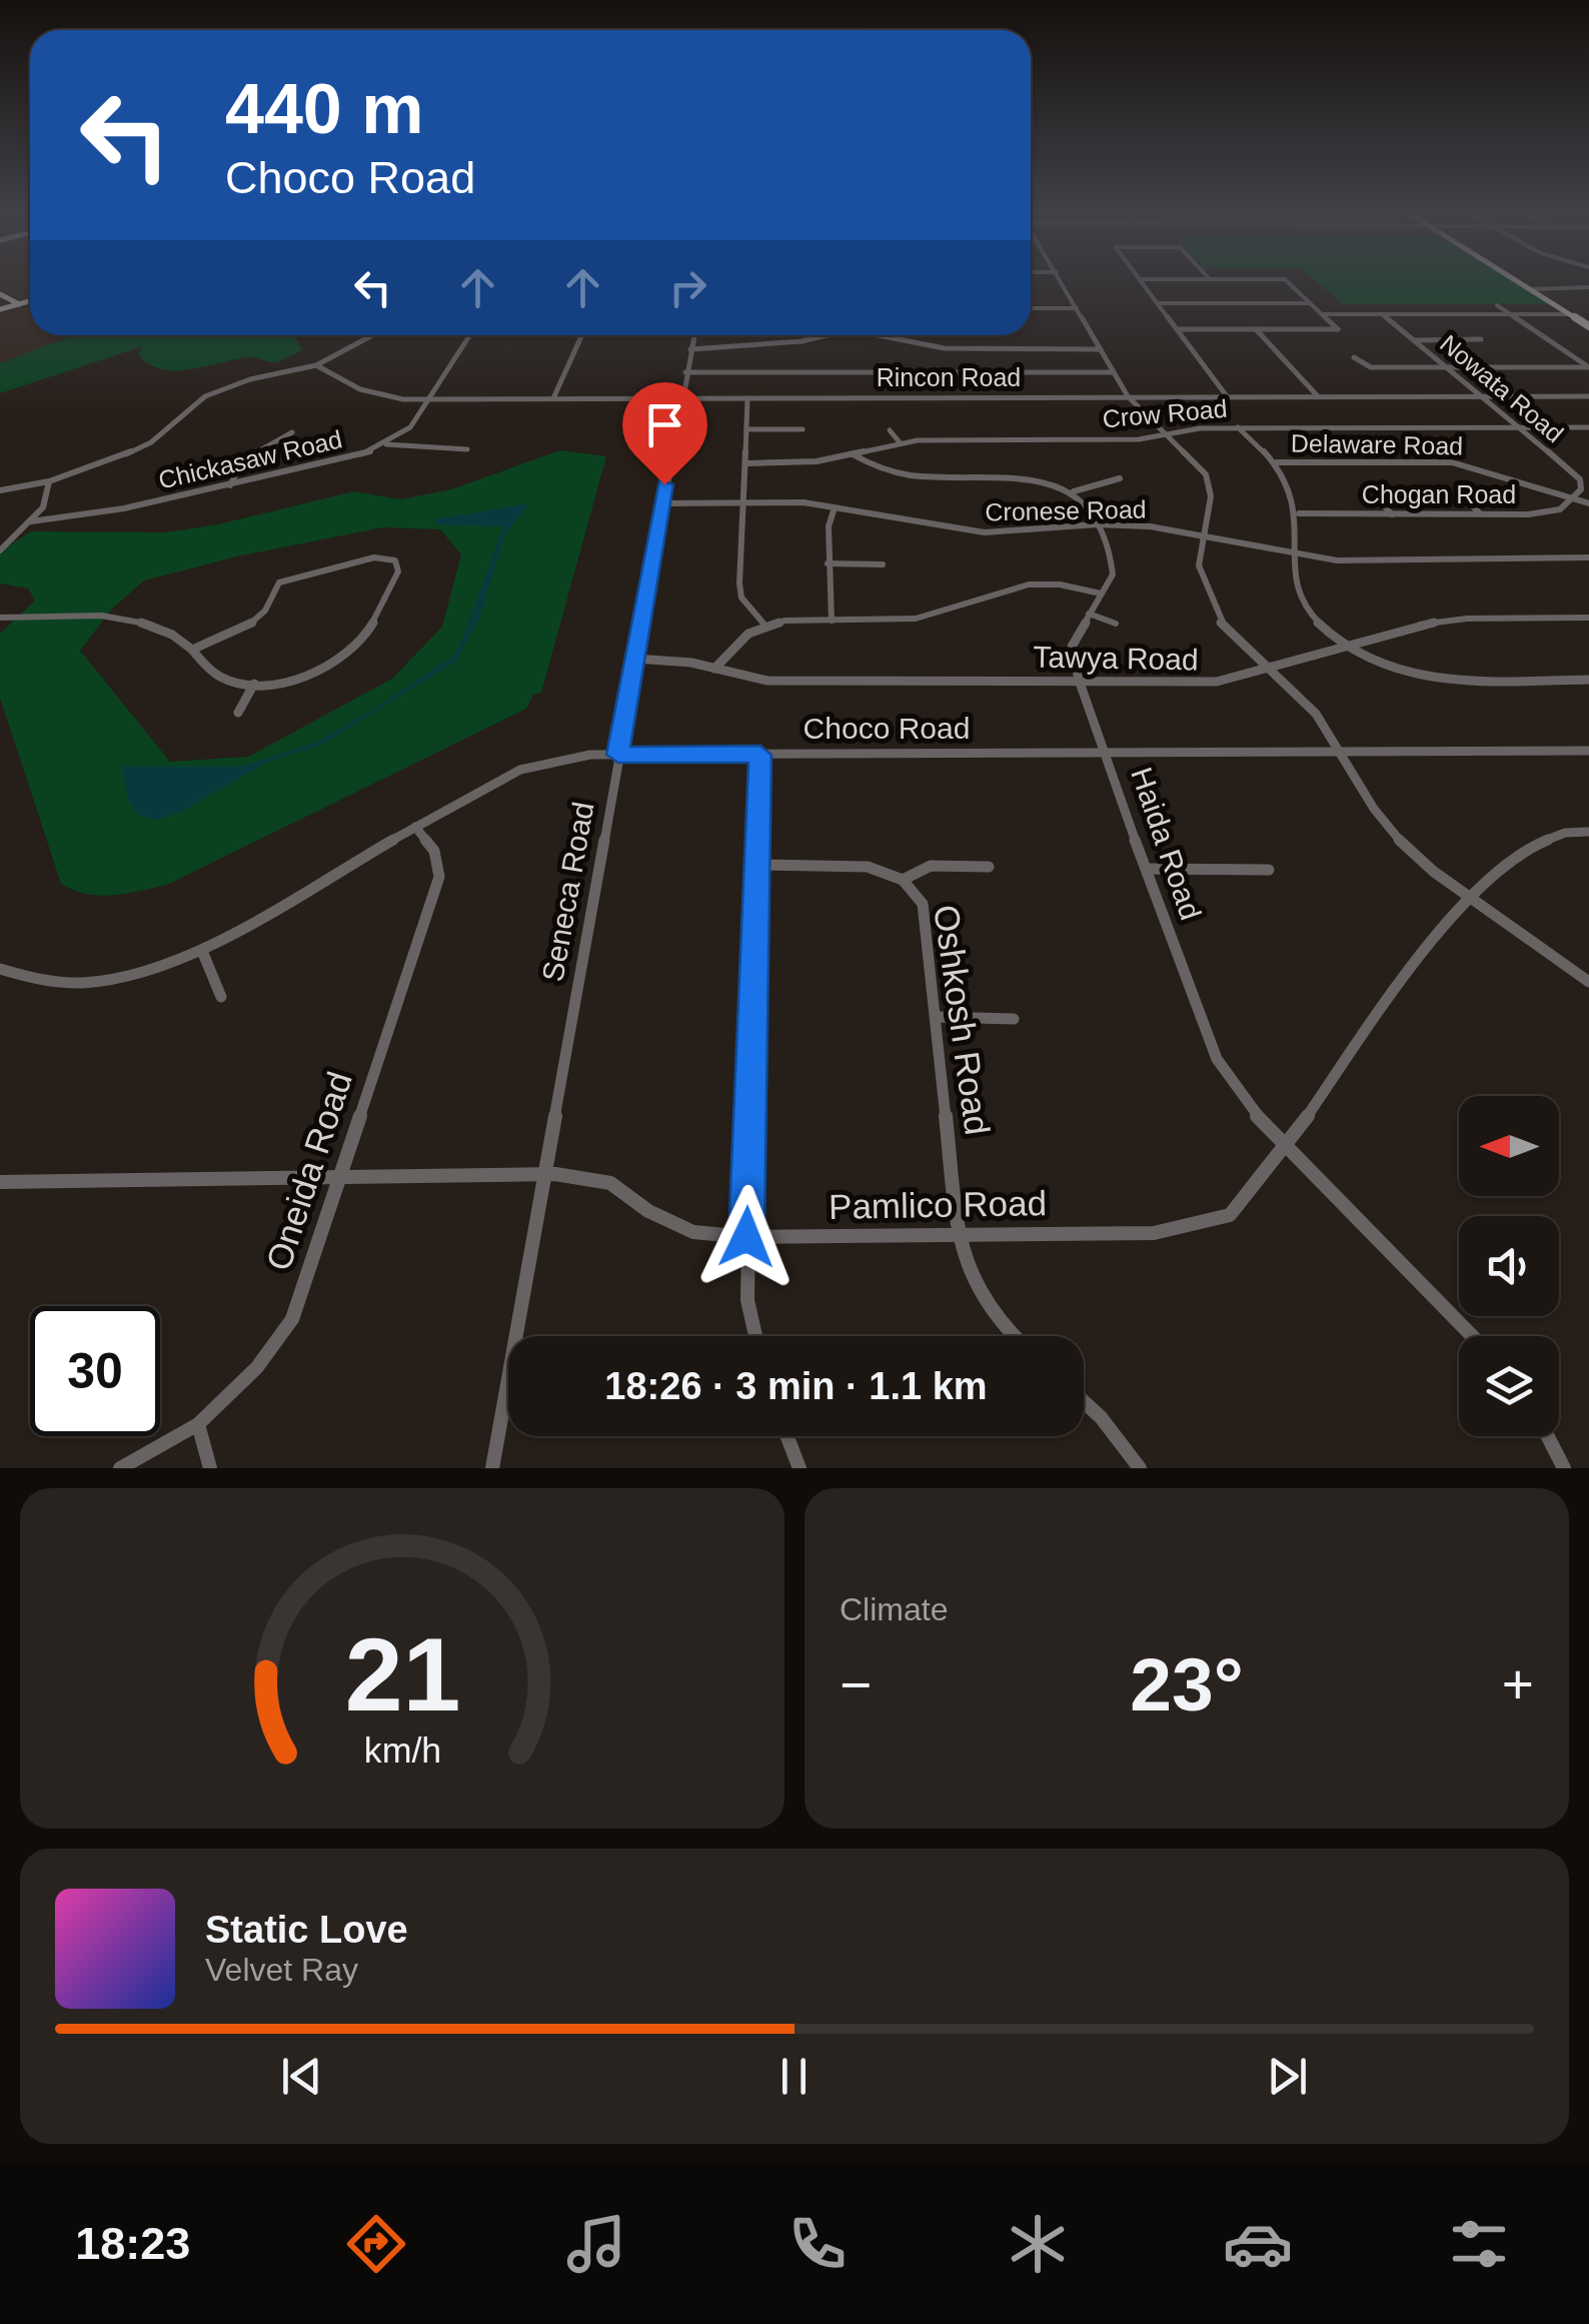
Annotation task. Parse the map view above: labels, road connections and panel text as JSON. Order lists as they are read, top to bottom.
{
  "streets": {
    "street": [
      "Rincon Road",
      "Nowata Road",
      "Crow Road",
      "Delaware Road",
      "Chickasaw Road",
      "Chogan Road",
      "Cronese Road",
      "Tawya Road",
      "Choco Road",
      "Haida Road",
      "Seneca Road",
      "Oshkosh Road",
      "Oneida Road",
      "Pamlico Road"
    ]
  },
  "crossings": [
    ["Rincon Road", "Nowata Road"],
    ["Rincon Road", "Chickasaw Road"],
    ["Rincon Road", "Seneca Road"],
    ["Nowata Road", "Crow Road"],
    ["Nowata Road", "Delaware Road"],
    ["Nowata Road", "Chogan Road"],
    ["Delaware Road", "Chogan Road"],
    ["Cronese Road", "Haida Road"],
    ["Cronese Road", "Seneca Road"],
    ["Tawya Road", "Haida Road"],
    ["Tawya Road", "Seneca Road"],
    ["Choco Road", "Haida Road"],
    ["Choco Road", "Seneca Road"],
    ["Choco Road", "Oneida Road"],
    ["Haida Road", "Pamlico Road"],
    ["Seneca Road", "Pamlico Road"],
    ["Oshkosh Road", "Pamlico Road"],
    ["Oneida Road", "Pamlico Road"]
  ],
  "north": "left",
  "page": {
    "turn": ["440 m", "Choco Road"],
    "limit": "30",
    "trip": "18:26 · 3 min · 1.1 km",
    "tile": "Climate",
    "heat": ["−", "23°", "+"],
    "song": ["Static Love", "Velvet Ray"],
    "tabs": "18:23",
    "gauge": ["21", "km/h"]
  }
}
